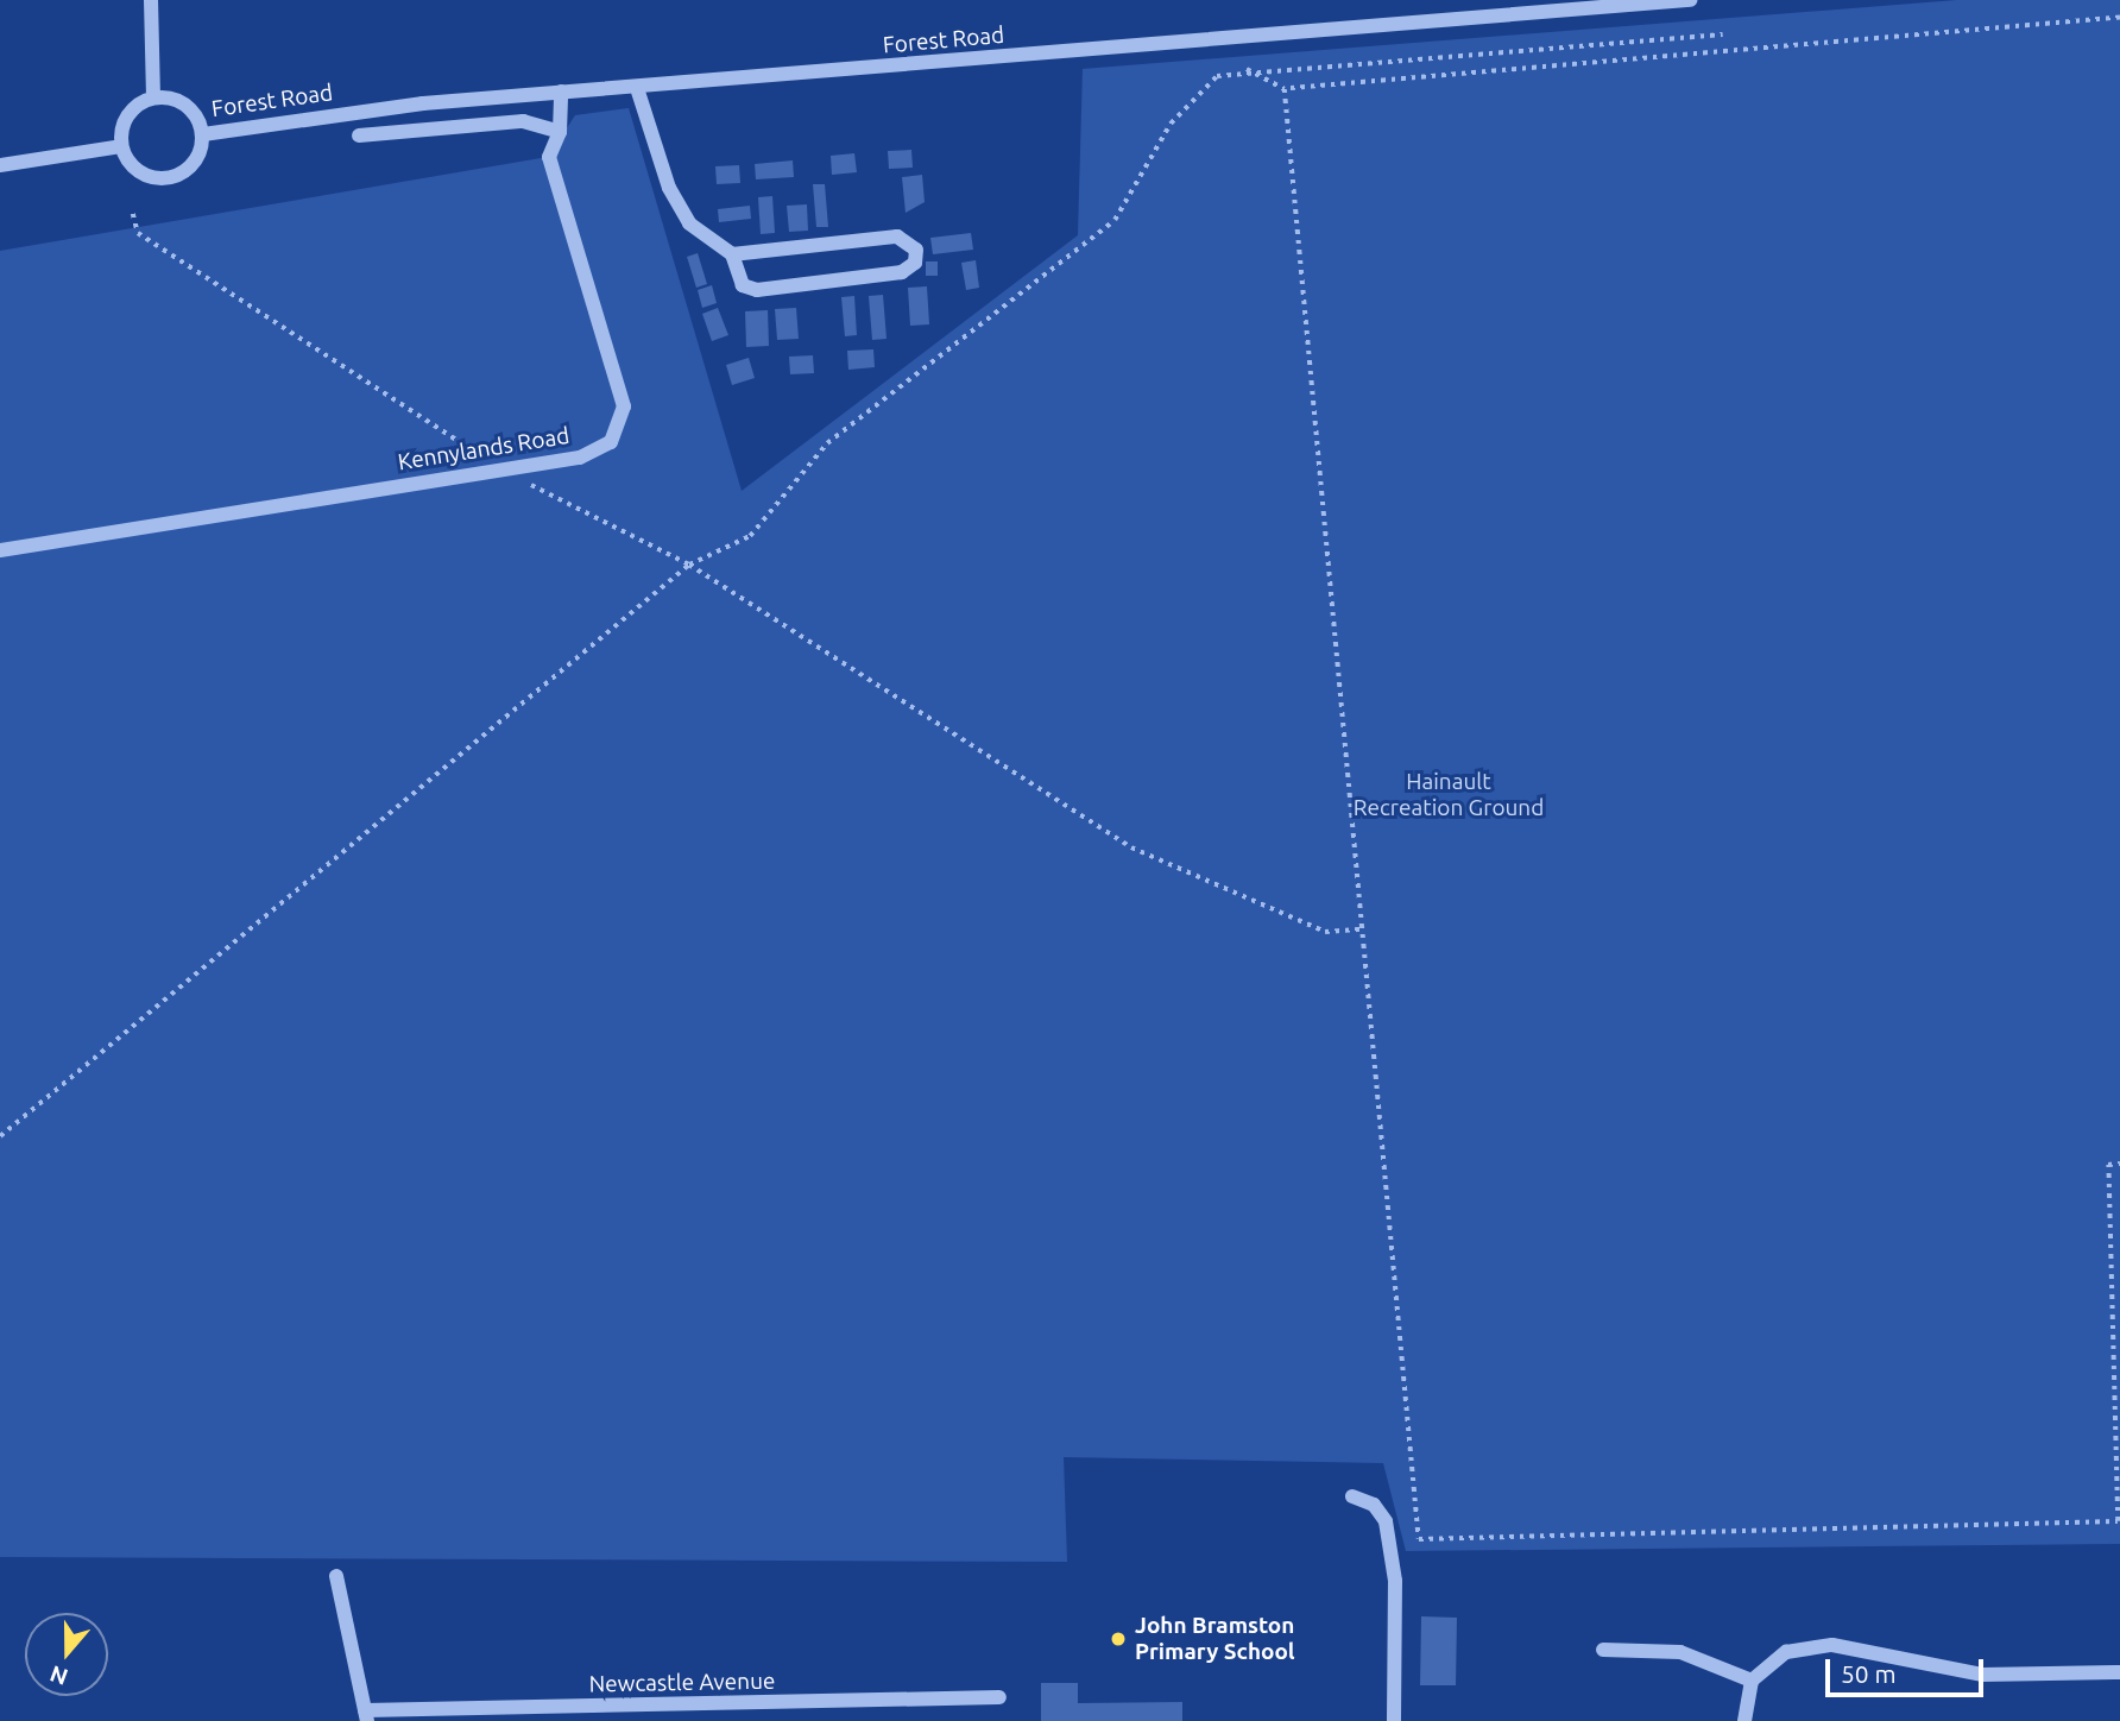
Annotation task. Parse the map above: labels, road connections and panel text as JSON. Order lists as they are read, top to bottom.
{
  "streets": {
    "street": ["Forest Road", "Kennylands Road", "Newcastle Avenue"]
  },
  "crossings": [
    ["Forest Road", "Kennylands Road"]
  ],
  "parks": ["Hainault Recreation Ground"],
  "places": ["John Bramston Primary School"],
  "scale_bar": "50 m",
  "north": "bottom"
}
